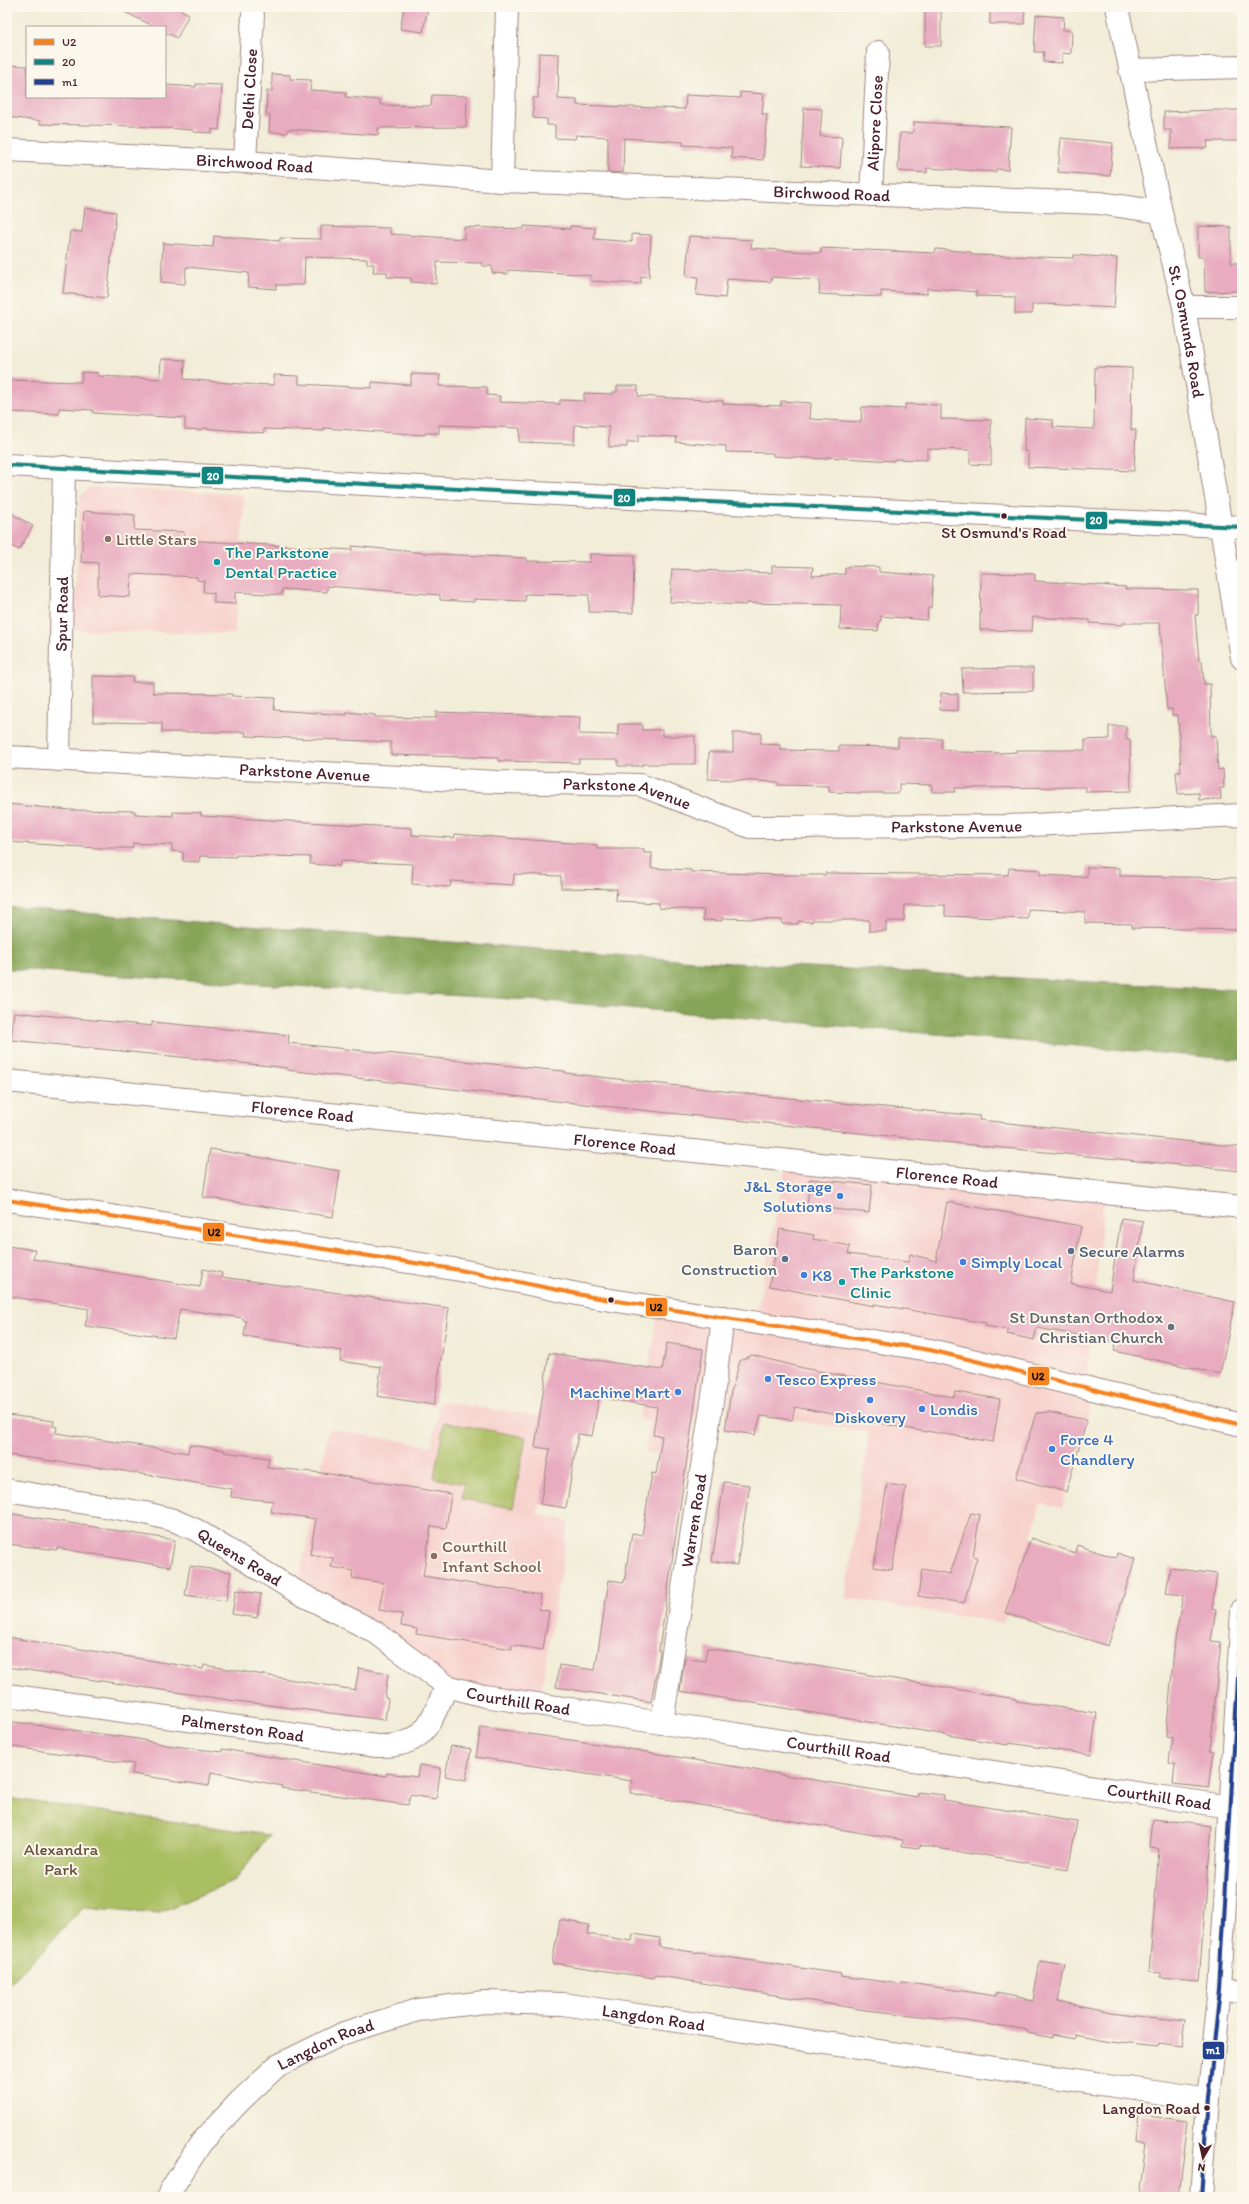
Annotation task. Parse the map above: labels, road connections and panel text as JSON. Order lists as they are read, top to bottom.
{
  "streets": {
    "main road": [
      "Delhi Close",
      "Alipore Close",
      "Birchwood Road",
      "St. Osmunds Road",
      "Spur Road",
      "Parkstone Avenue",
      "Florence Road",
      "Warren Road",
      "Queens Road",
      "Courthill Road",
      "Palmerston Road",
      "Langdon Road"
    ]
  },
  "crossings": [
    ["Delhi Close", "Birchwood Road"],
    ["Alipore Close", "Birchwood Road"],
    ["Birchwood Road", "St. Osmunds Road"],
    ["Spur Road", "Parkstone Avenue"],
    ["Warren Road", "Courthill Road"],
    ["Queens Road", "Courthill Road"],
    ["Queens Road", "Palmerston Road"],
    ["Courthill Road", "Palmerston Road"]
  ],
  "parks": ["Alexandra Park"],
  "places": [
    "St Osmund's Road",
    "Little Stars",
    "The Parkstone Dental Practice",
    "J&L Storage Solutions",
    "Secure Alarms",
    "Baron Construction",
    "Simply Local",
    "K8",
    "The Parkstone Clinic",
    "St Dunstan Orthodox Christian Church",
    "Tesco Express",
    "Machine Mart",
    "Diskovery",
    "Londis",
    "Force 4 Chandlery",
    "Courthill Infant School",
    "Langdon Road"
  ],
  "lines": ["transit line 20", "transit line U2", "transit line m1"],
  "legend": ["U2", "20", "m1"],
  "north": "bottom"
}
